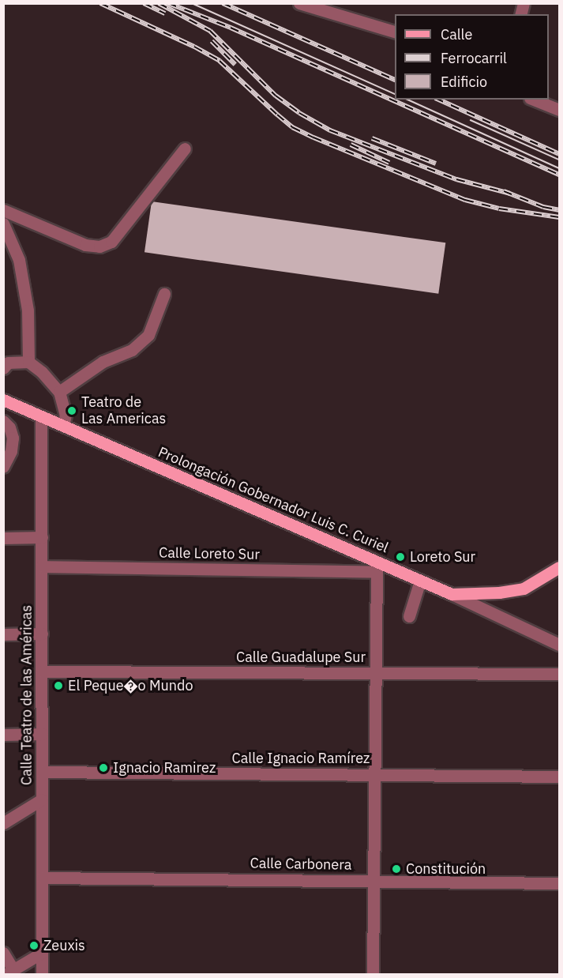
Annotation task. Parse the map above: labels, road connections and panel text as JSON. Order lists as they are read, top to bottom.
{
  "streets": {
    "main road": ["Prolongación Gobernador Luis C. Curiel"],
    "street": [
      "Calle Loreto Sur",
      "Calle Guadalupe Sur",
      "Calle Teatro de las Américas",
      "Calle Ignacio Ramírez",
      "Calle Carbonera"
    ]
  },
  "crossings": [
    ["Prolongación Gobernador Luis C. Curiel", "Calle Loreto Sur"],
    ["Prolongación Gobernador Luis C. Curiel", "Calle Teatro de las Américas"],
    ["Calle Loreto Sur", "Calle Teatro de las Américas"],
    ["Calle Guadalupe Sur", "Calle Teatro de las Américas"],
    ["Calle Teatro de las Américas", "Calle Ignacio Ramírez"],
    ["Calle Teatro de las Américas", "Calle Carbonera"]
  ],
  "places": [
    "Teatro de Las Americas",
    "Loreto Sur",
    "El Peque�o Mundo",
    "Ignacio Ramirez",
    "Constitución",
    "Zeuxis"
  ],
  "legend": ["Calle", "Ferrocarril", "Edificio"]
}
